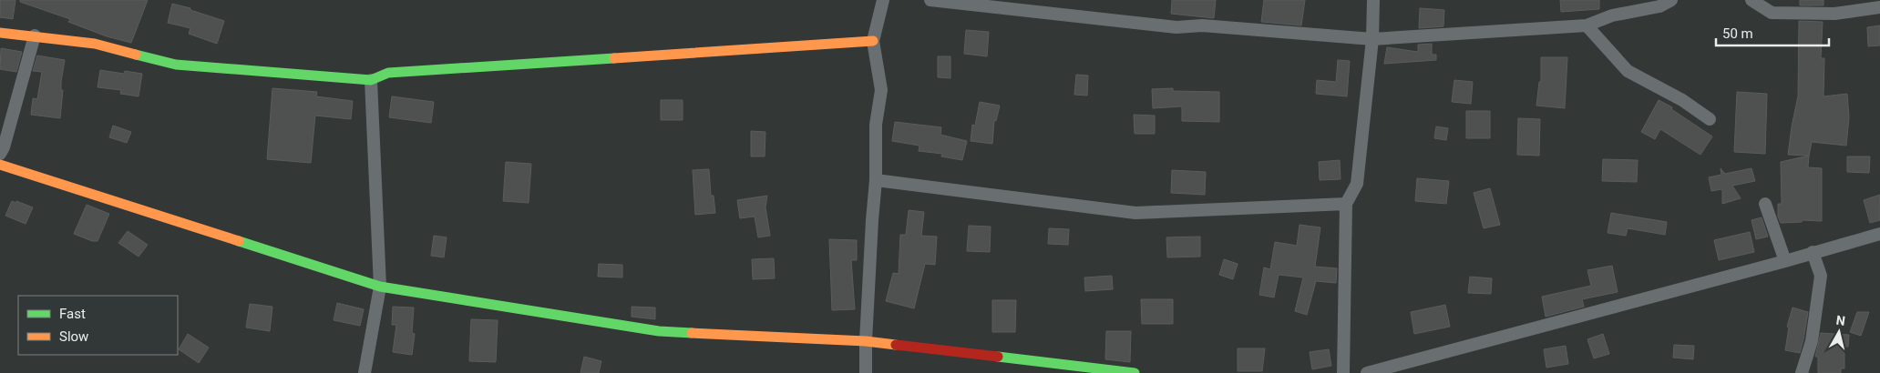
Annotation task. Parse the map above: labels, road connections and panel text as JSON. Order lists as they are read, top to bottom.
{
  "legend": ["Fast", "Slow"],
  "scale_bar": "50 m",
  "north": "top"
}
